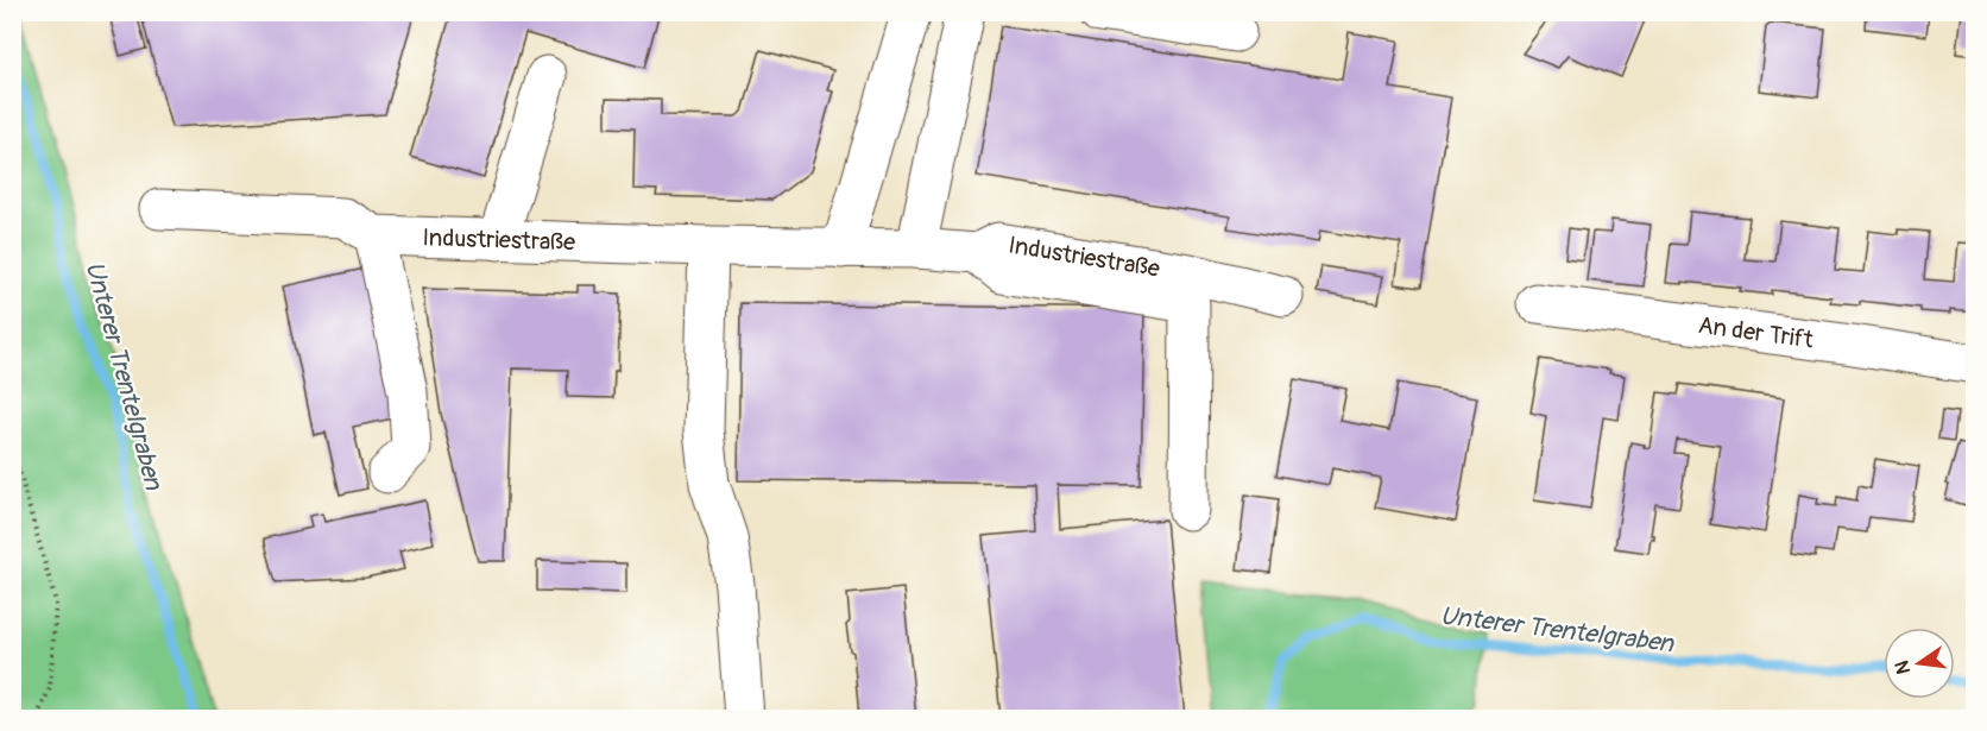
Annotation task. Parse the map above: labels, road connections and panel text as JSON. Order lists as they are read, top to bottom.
{
  "streets": {
    "street": ["Industriestraße", "An der Trift"]
  },
  "water": ["Unterer Trentelgraben"],
  "north": "left"
}
